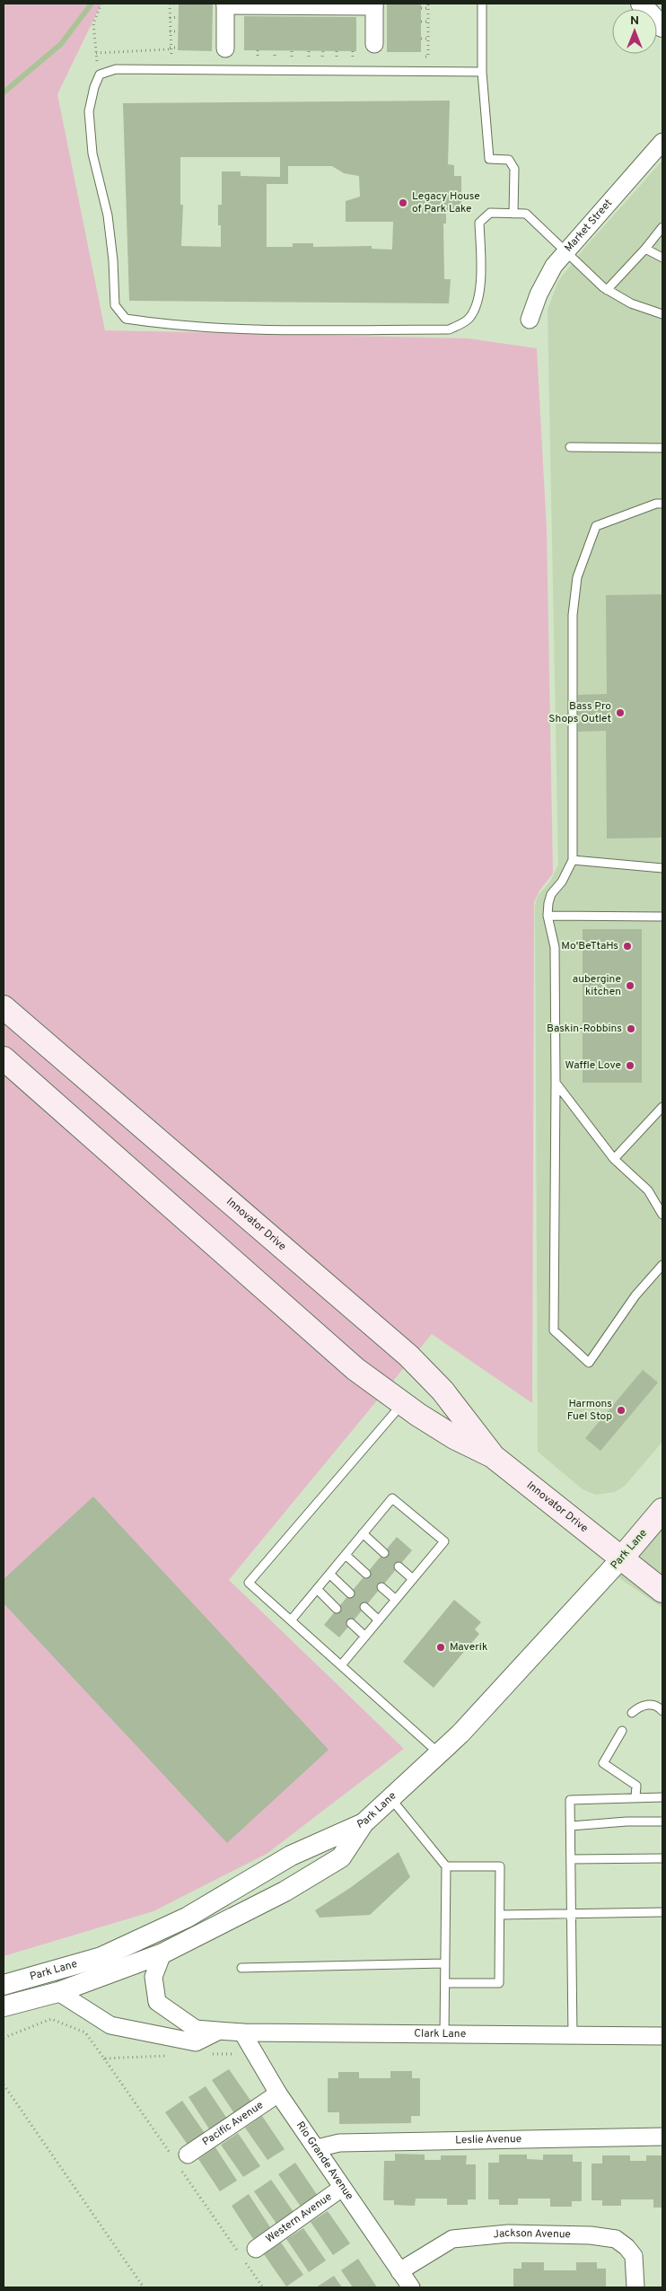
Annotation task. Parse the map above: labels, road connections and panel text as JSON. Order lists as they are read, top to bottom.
{
  "streets": {
    "main road": ["Innovator Drive", "Park Lane"],
    "street": [
      "Market Street",
      "Clark Lane",
      "Pacific Avenue",
      "Leslie Avenue",
      "Rio Grande Avenue",
      "Western Avenue",
      "Jackson Avenue"
    ]
  },
  "crossings": [
    ["Innovator Drive", "Park Lane"],
    ["Clark Lane", "Rio Grande Avenue"],
    ["Pacific Avenue", "Rio Grande Avenue"],
    ["Leslie Avenue", "Rio Grande Avenue"],
    ["Rio Grande Avenue", "Western Avenue"],
    ["Rio Grande Avenue", "Jackson Avenue"]
  ],
  "places": [
    "Legacy House of Park Lake",
    "Bass Pro Shops Outlet",
    "Mo'BeTtaHs",
    "aubergine kitchen",
    "Baskin-Robbins",
    "Waffle Love",
    "Harmons Fuel Stop",
    "Maverik"
  ],
  "north": "top"
}
